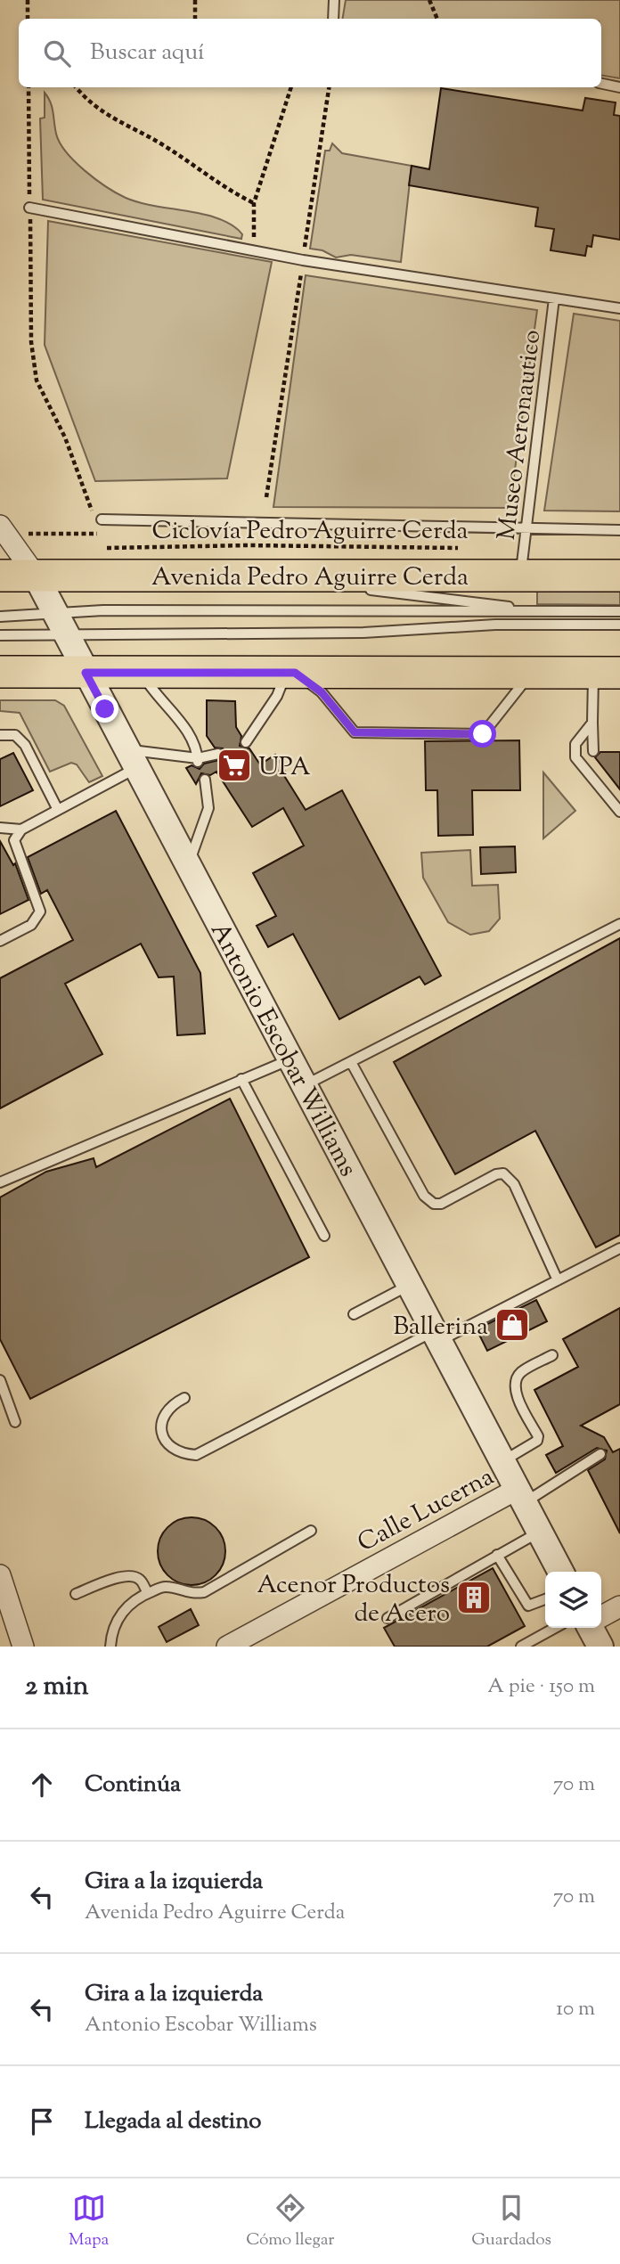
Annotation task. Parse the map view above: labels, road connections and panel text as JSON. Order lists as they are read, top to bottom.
{
  "streets": {
    "main road": ["Avenida Pedro Aguirre Cerda"],
    "street": ["Antonio Escobar Williams", "Calle Lucerna"],
    "lane": ["Museo Aeronautico"],
    "path": ["Ciclovía Pedro Aguirre Cerda"]
  },
  "crossings": [
    ["Museo Aeronautico", "Avenida Pedro Aguirre Cerda"],
    ["Avenida Pedro Aguirre Cerda", "Antonio Escobar Williams"],
    ["Antonio Escobar Williams", "Calle Lucerna"]
  ],
  "places": {
    "supermarket": ["UPA"],
    "shop": ["Ballerina"],
    "building": ["Acenor Productos de Acero"]
  },
  "page": {
    "search": "Buscar aquí",
    "heading": ["2 min", "A pie · 150 m"],
    "list": [
      ["Continúa", "70 m"],
      ["Gira a la izquierda", "Avenida Pedro Aguirre Cerda", "70 m"],
      ["Gira a la izquierda", "Antonio Escobar Williams", "10 m"],
      "Llegada al destino"
    ],
    "nav": ["Mapa", "Cómo llegar", "Guardados"]
  }
}
